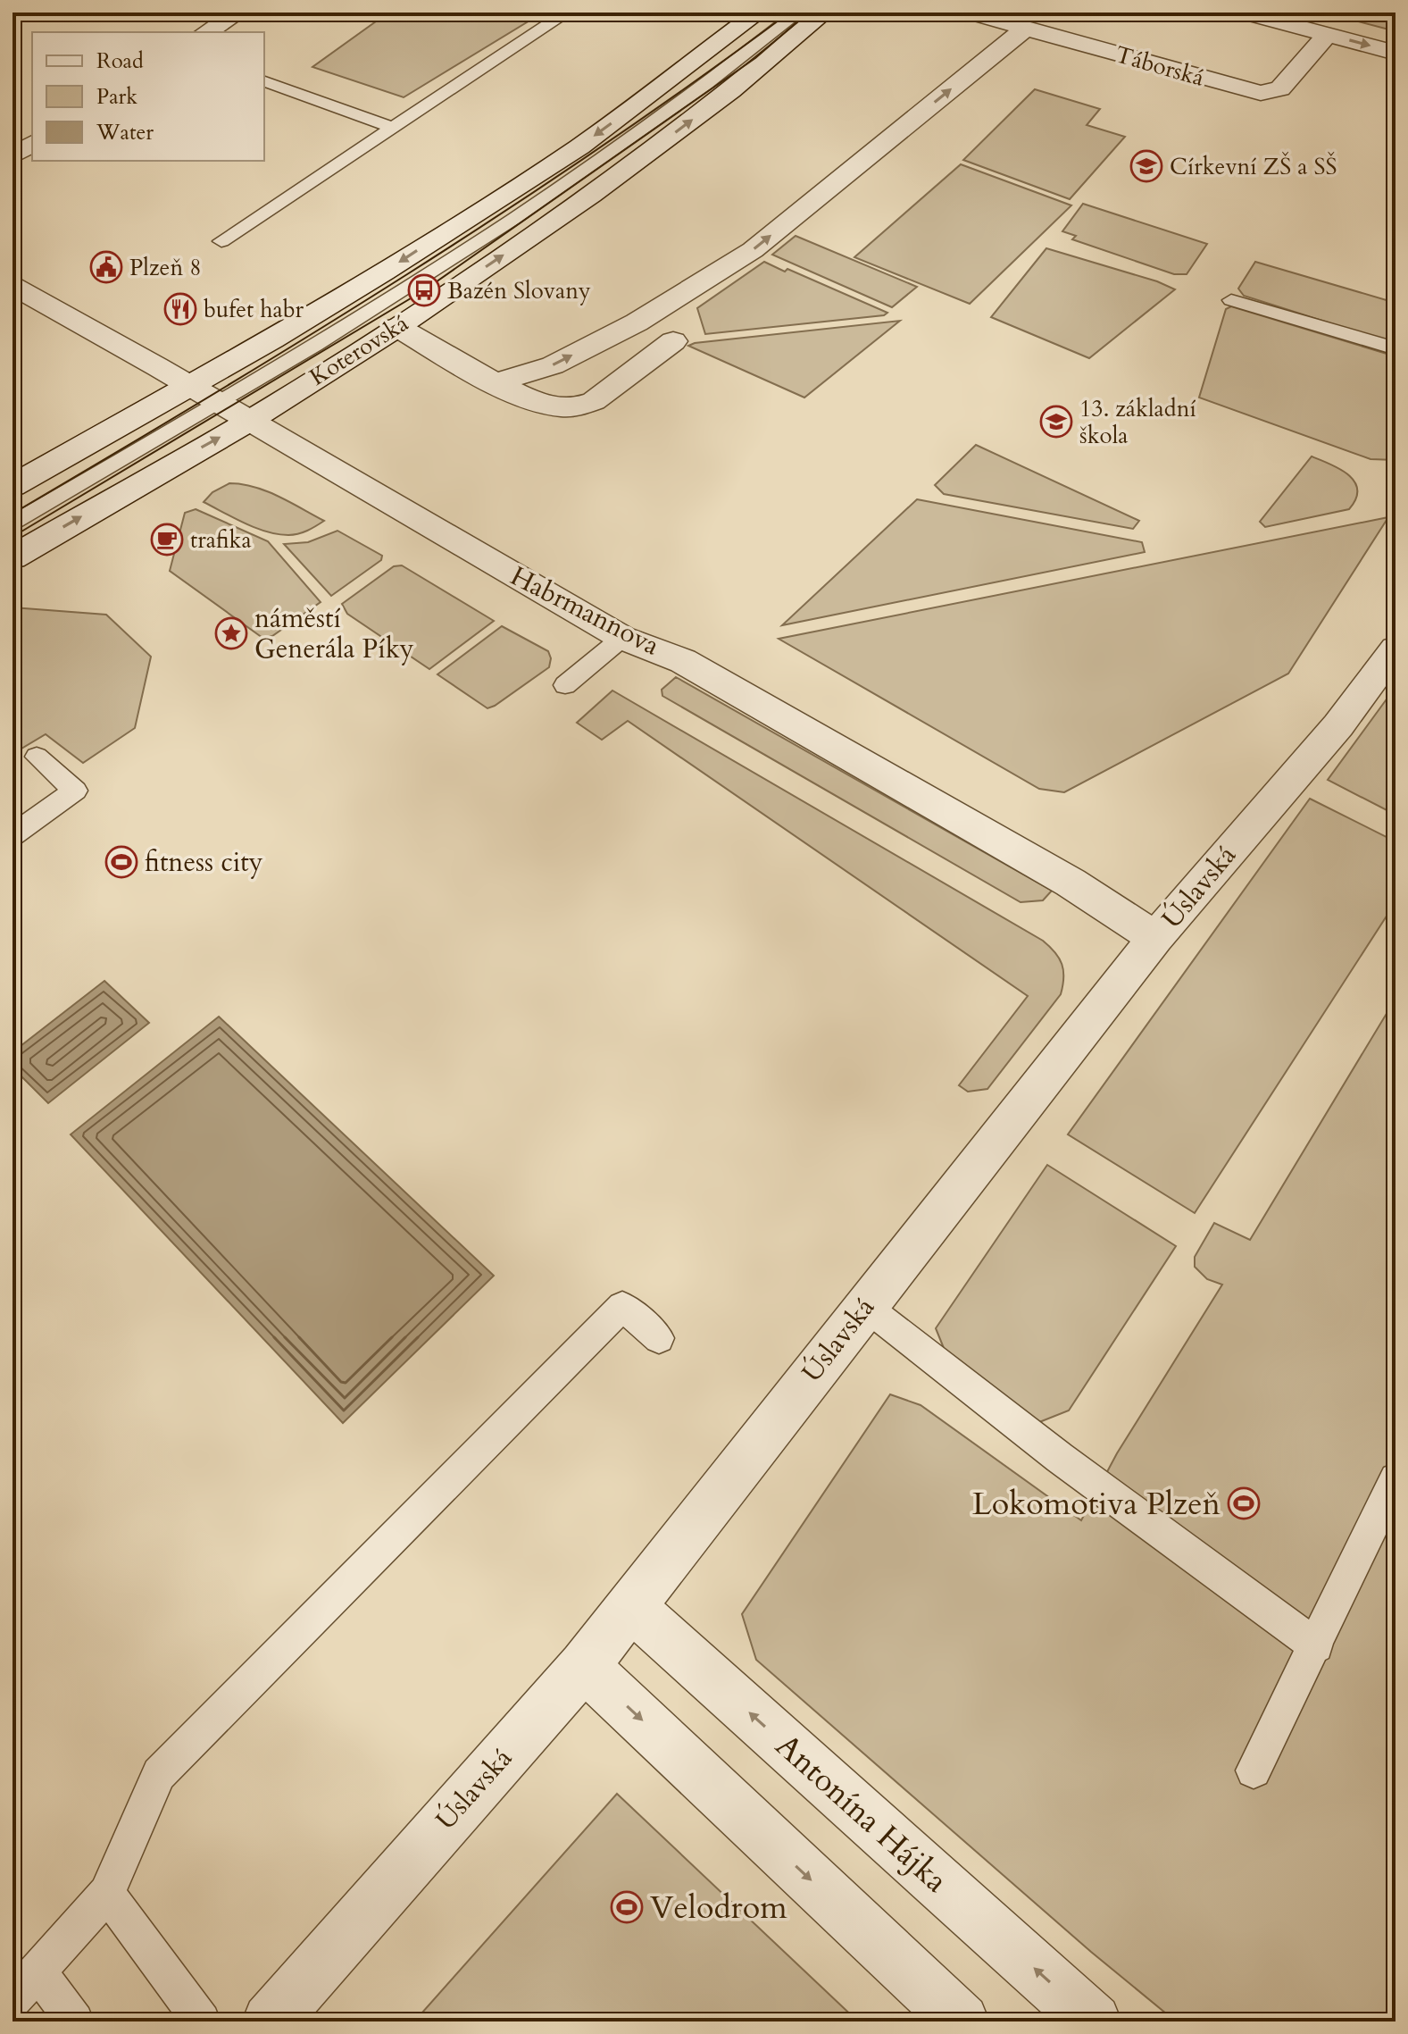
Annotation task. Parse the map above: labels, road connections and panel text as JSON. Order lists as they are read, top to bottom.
{
  "streets": {
    "street": [
      "Táborská",
      "Koterovská",
      "Habrmannova",
      "Úslavská",
      "Antonína Hájka"
    ]
  },
  "crossings": [
    ["Koterovská", "Habrmannova"],
    ["Habrmannova", "Úslavská"],
    ["Úslavská", "Antonína Hájka"]
  ],
  "places": {
    "school or university": ["Církevní ZŠ a SŠ", "13. základní škola"],
    "public building": ["Plzeň 8"],
    "bus stop": ["Bazén Slovany"],
    "restaurant": ["bufet habr"],
    "cafe": ["trafika"],
    "place": ["náměstí Generála Píky"],
    "sports": ["fitness city", "Lokomotiva Plzeň", "Velodrom"]
  },
  "legend": ["Road", "Park", "Water"]
}
